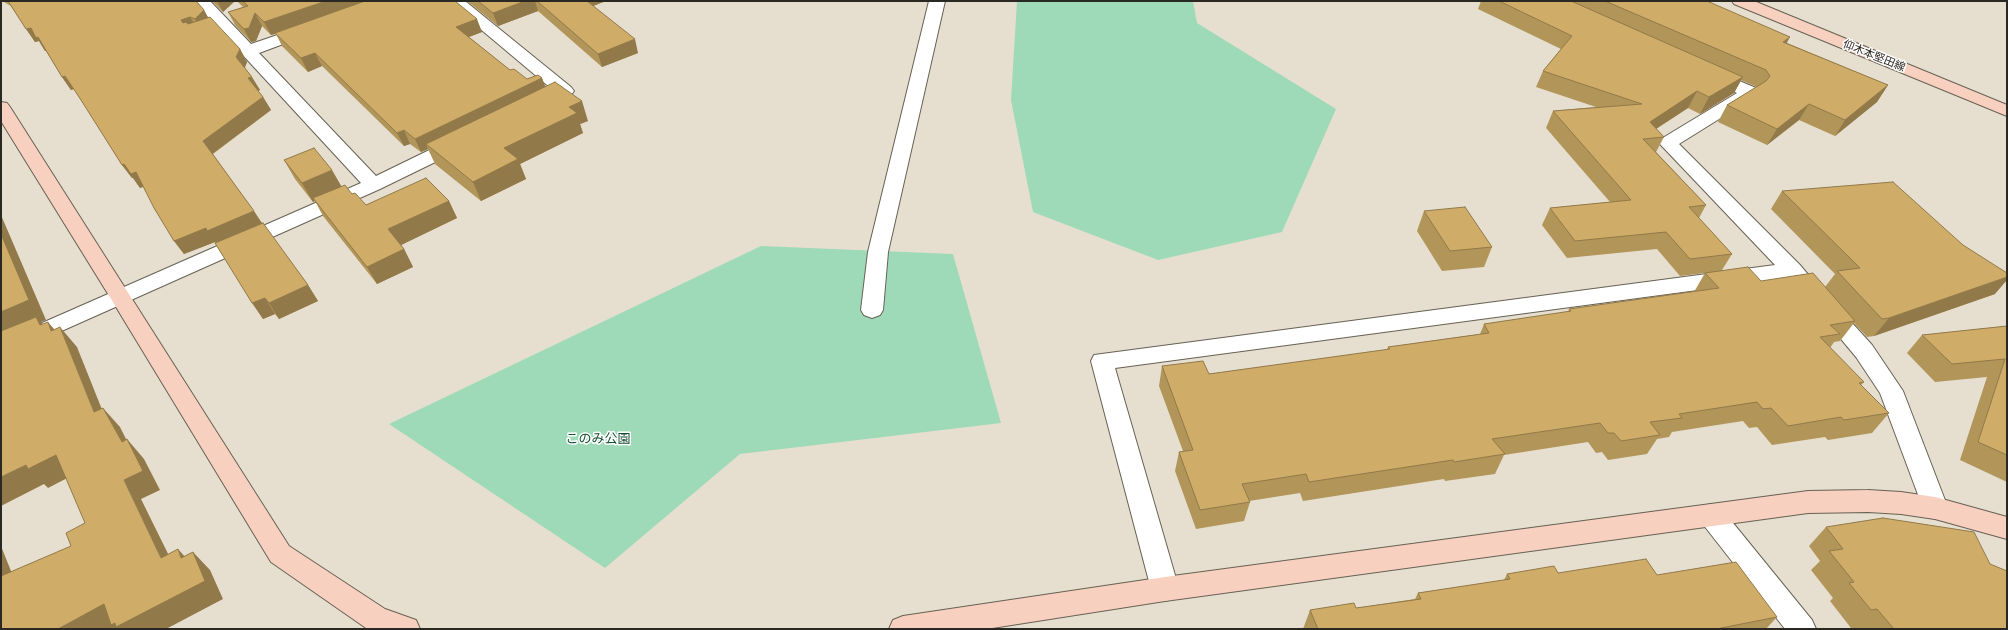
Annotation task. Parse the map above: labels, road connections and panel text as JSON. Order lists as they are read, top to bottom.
{
  "streets": {
    "street": ["仰木本堅田線"]
  },
  "parks": ["このみ公園"]
}
